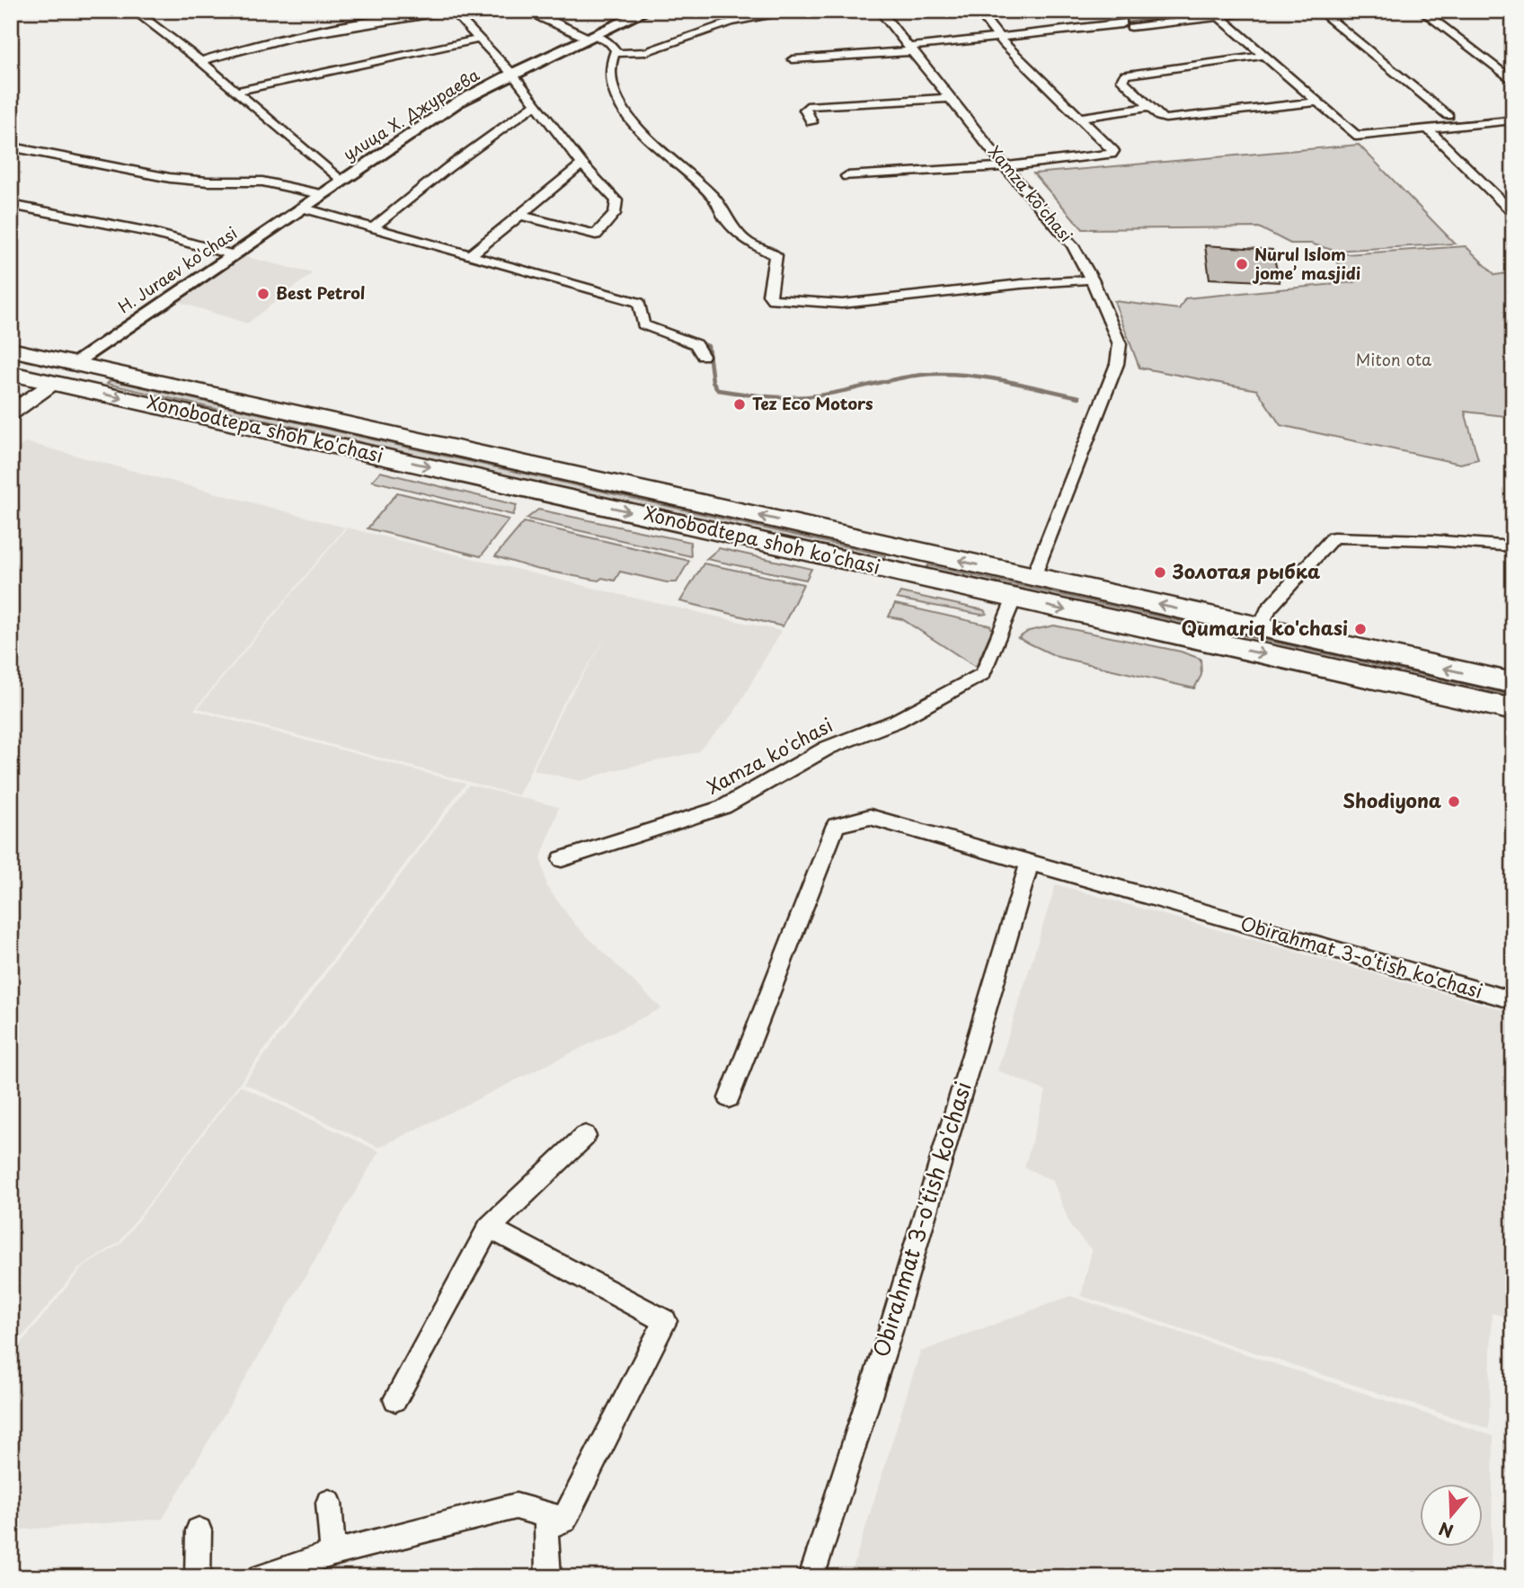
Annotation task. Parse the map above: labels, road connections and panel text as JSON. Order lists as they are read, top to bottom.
{
  "streets": {
    "highway": ["Xonobodtepa shoh ko'chasi"],
    "street": [
      "улица Х. Джураева",
      "Xamza ko'chasi",
      "H. Juraev ko'chasi",
      "Obirahmat 3-o'tish ko'chasi"
    ]
  },
  "crossings": [
    ["улица Х. Джураева", "H. Juraev ko'chasi"],
    ["Xamza ko'chasi", "Xonobodtepa shoh ko'chasi"],
    ["H. Juraev ko'chasi", "Xonobodtepa shoh ko'chasi"]
  ],
  "parks": ["Miton ota"],
  "places": [
    "Nurul Islom jome’ masjidi",
    "Best Petrol",
    "Tez Eco Motors",
    "Золотая рыбка",
    "Qumariq ko'chasi",
    "Shodiyona"
  ],
  "north": "bottom"
}
